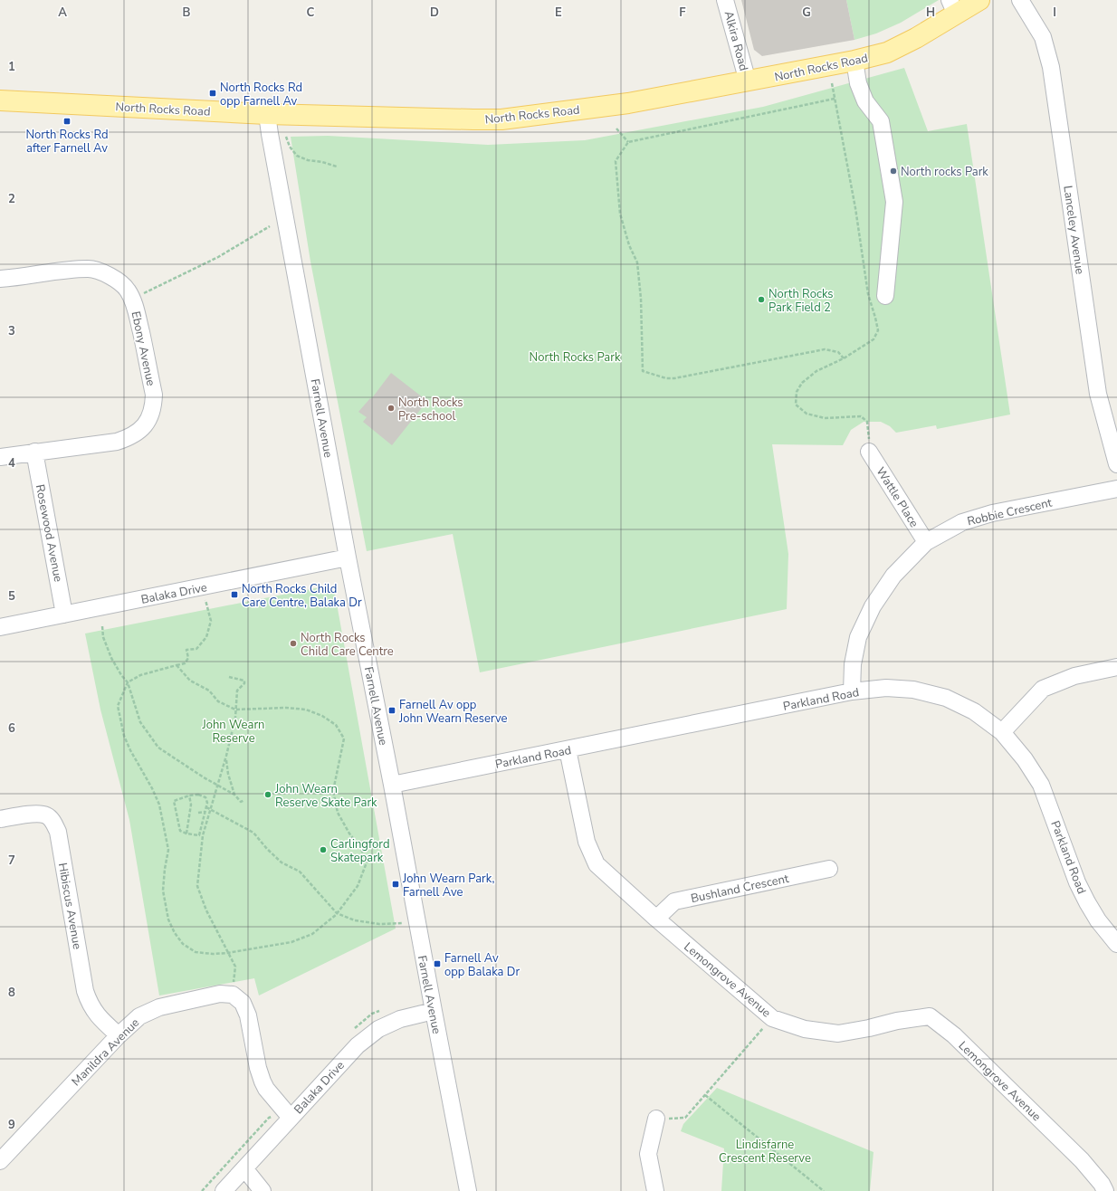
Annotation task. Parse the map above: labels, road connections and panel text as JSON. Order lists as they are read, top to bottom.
{
  "streets": {
    "main road": ["North Rocks Road"],
    "street": [
      "Alkira Road",
      "Lanceley Avenue",
      "Ebony Avenue",
      "Farnell Avenue",
      "Wattle Place",
      "Robbie Crescent",
      "Rosewood Avenue",
      "Balaka Drive",
      "Parkland Road",
      "Bushland Crescent",
      "Hibiscus Avenue",
      "Lemongrove Avenue",
      "Manildra Avenue"
    ]
  },
  "crossings": [
    ["Alkira Road", "North Rocks Road"],
    ["North Rocks Road", "Farnell Avenue"],
    ["Ebony Avenue", "Rosewood Avenue"],
    ["Farnell Avenue", "Balaka Drive"],
    ["Farnell Avenue", "Parkland Road"],
    ["Wattle Place", "Robbie Crescent"],
    ["Robbie Crescent", "Parkland Road"],
    ["Rosewood Avenue", "Balaka Drive"],
    ["Parkland Road", "Lemongrove Avenue"],
    ["Bushland Crescent", "Lemongrove Avenue"],
    ["Hibiscus Avenue", "Manildra Avenue"]
  ],
  "parks": ["North Rocks Park", "John Wearn Reserve", "Lindisfarne Crescent Reserve"],
  "places": {
    "transit": [
      "North Rocks Rd opp Farnell Av",
      "North Rocks Rd after Farnell Av",
      "North Rocks Child Care Centre, Balaka Dr",
      "Farnell Av opp John Wearn Reserve",
      "John Wearn Park, Farnell Ave",
      "Farnell Av opp Balaka Dr"
    ],
    "other": [
      "North rocks Park",
      "North Rocks Park Field 2",
      "North Rocks Pre-school",
      "North Rocks Child Care Centre",
      "John Wearn Reserve Skate Park",
      "Carlingford Skatepark"
    ]
  },
  "grid": {
    "columns": [
      "A",
      "B",
      "C",
      "D",
      "E",
      "F",
      "G",
      "H",
      "I"
    ],
    "rows": [
      "1",
      "2",
      "3",
      "4",
      "5",
      "6",
      "7",
      "8",
      "9"
    ]
  }
}
